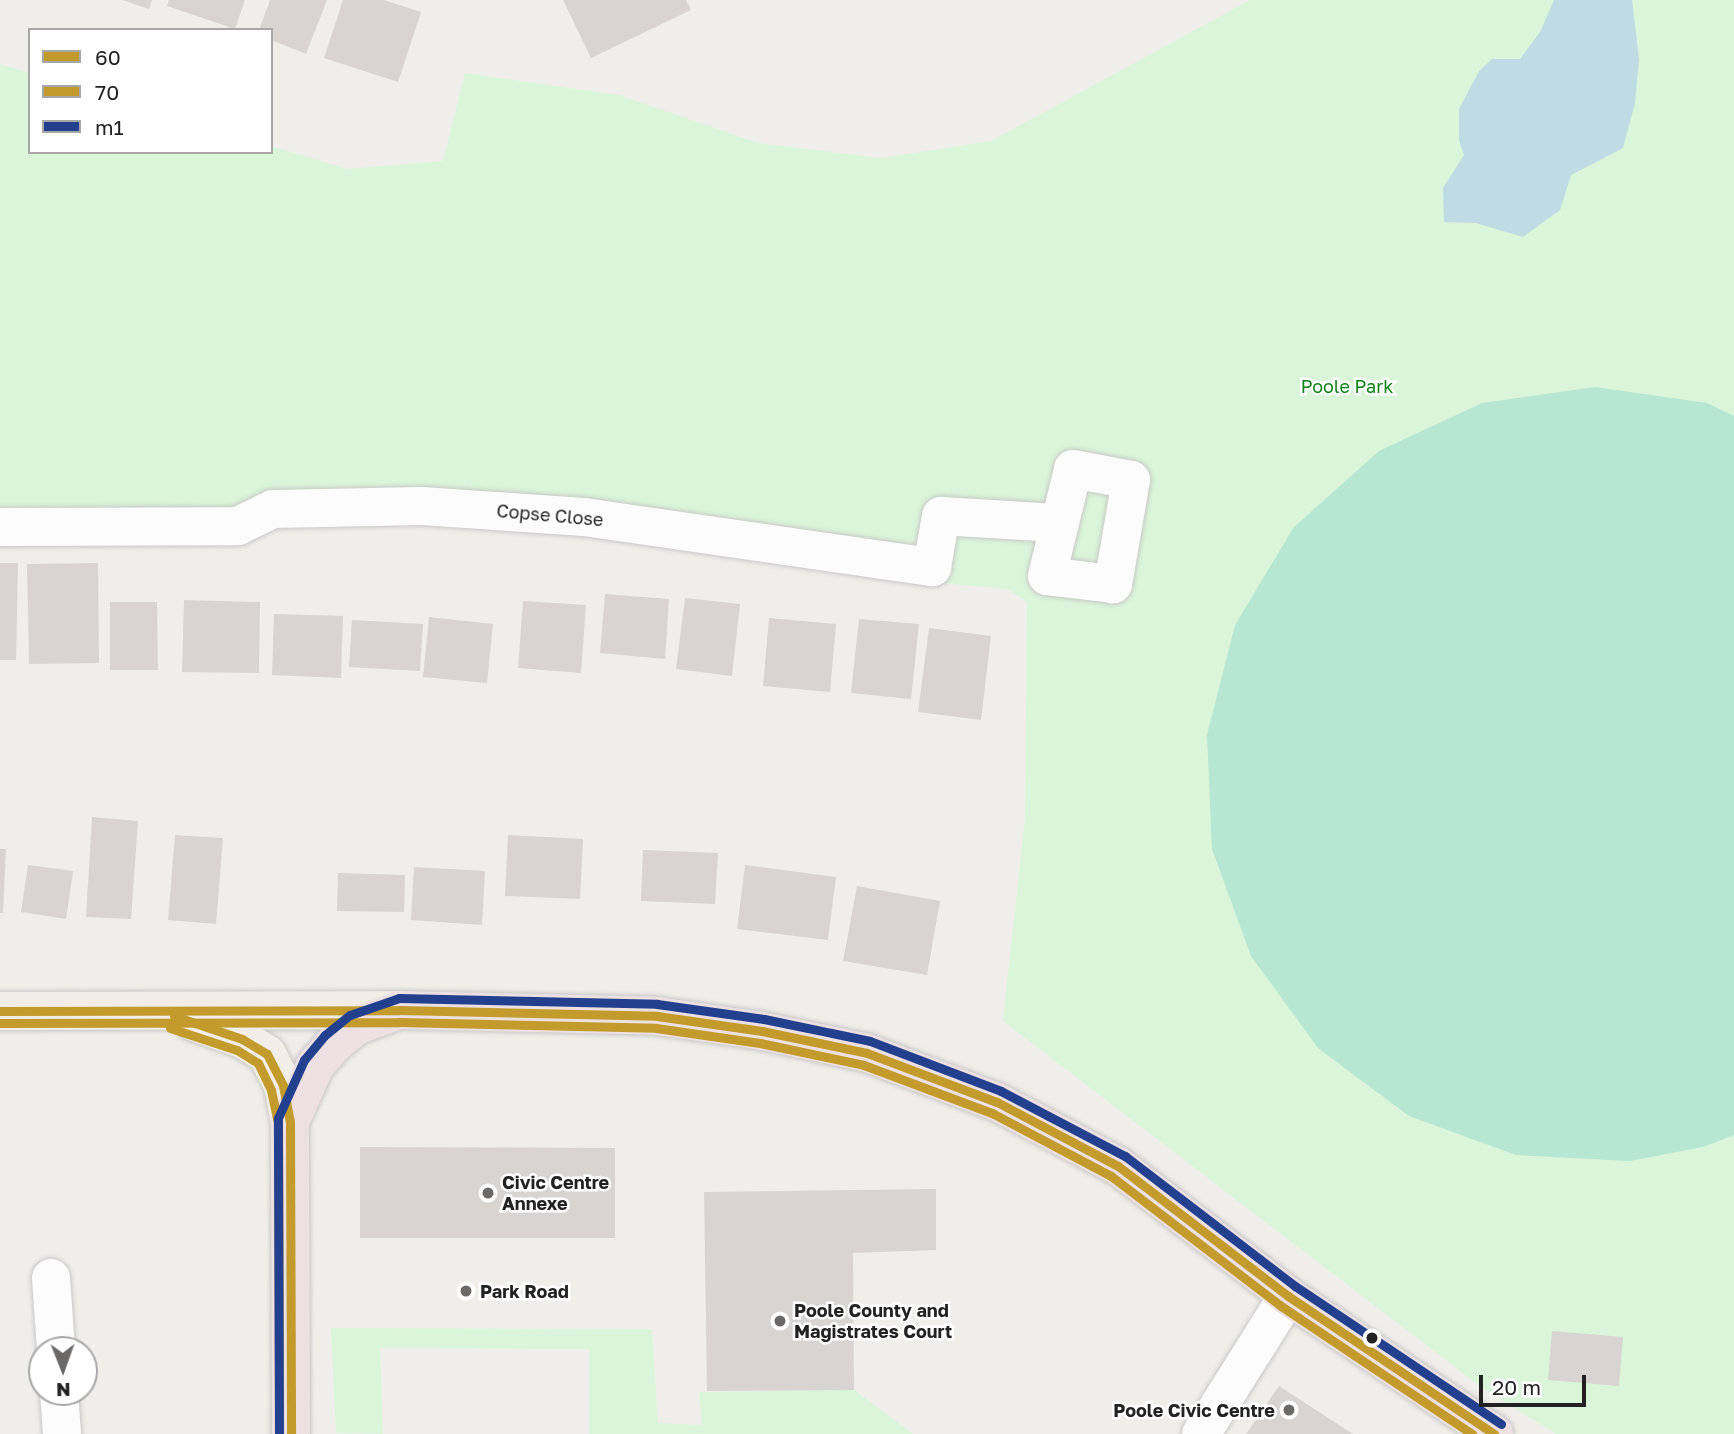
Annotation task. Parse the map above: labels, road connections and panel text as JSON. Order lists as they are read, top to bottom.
{
  "streets": {
    "street": ["Copse Close"]
  },
  "parks": ["Poole Park"],
  "places": [
    "Civic Centre Annexe",
    "Park Road",
    "Poole County and Magistrates Court",
    "Poole Civic Centre"
  ],
  "lines": ["transit line m1", "transit line 60", "transit line 70"],
  "legend": ["60", "70", "m1"],
  "scale_bar": "20 m",
  "north": "bottom"
}
